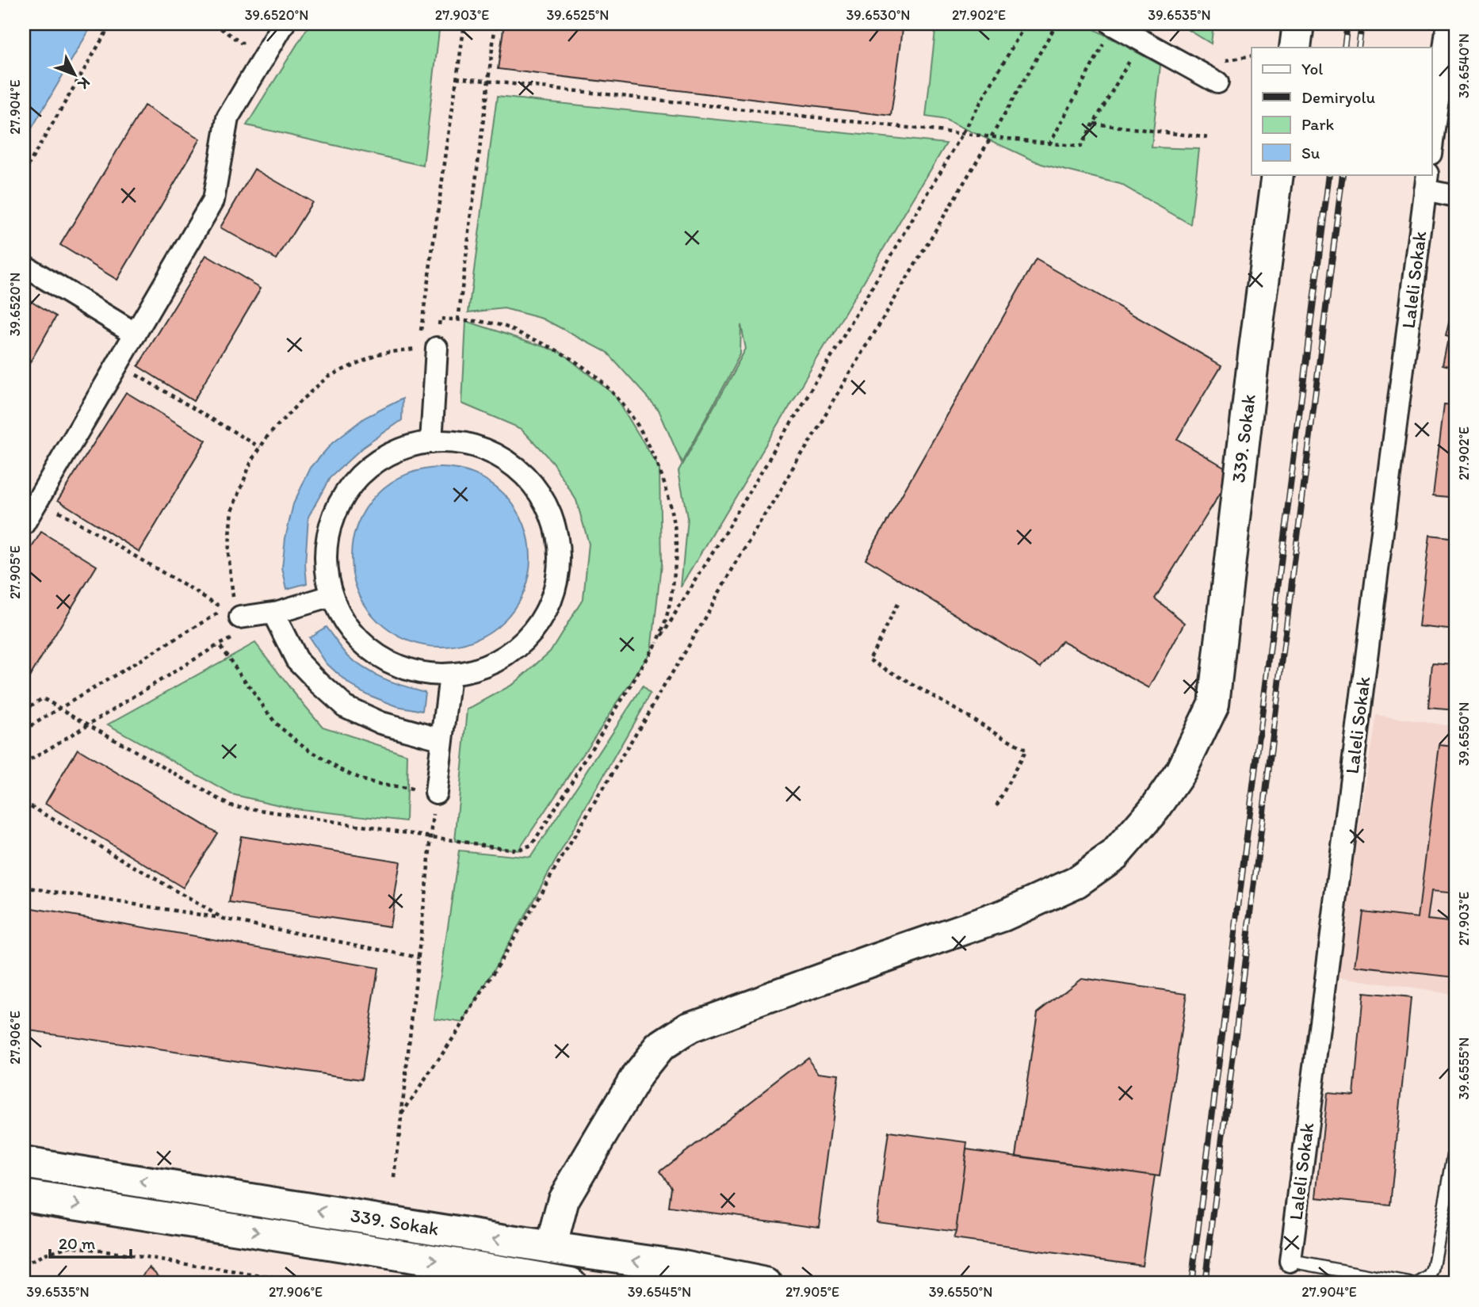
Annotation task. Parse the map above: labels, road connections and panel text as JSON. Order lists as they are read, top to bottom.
{
  "streets": {
    "street": ["Laleli Sokak", "339. Sokak"]
  },
  "legend": [
    "Yol",
    "Demiryolu",
    "Park",
    "Su"
  ],
  "scale_bar": "20 m",
  "north": "bottom right",
  "coordinates": [
    "39.6520°N",
    "27.903°E",
    "39.6525°N",
    "39.6530°N",
    "27.902°E",
    "39.6535°N",
    "39.6540°N",
    "27.904°E",
    "27.905°E",
    "39.6550°N",
    "27.906°E",
    "39.6555°N",
    "39.6545°N"
  ]
}
